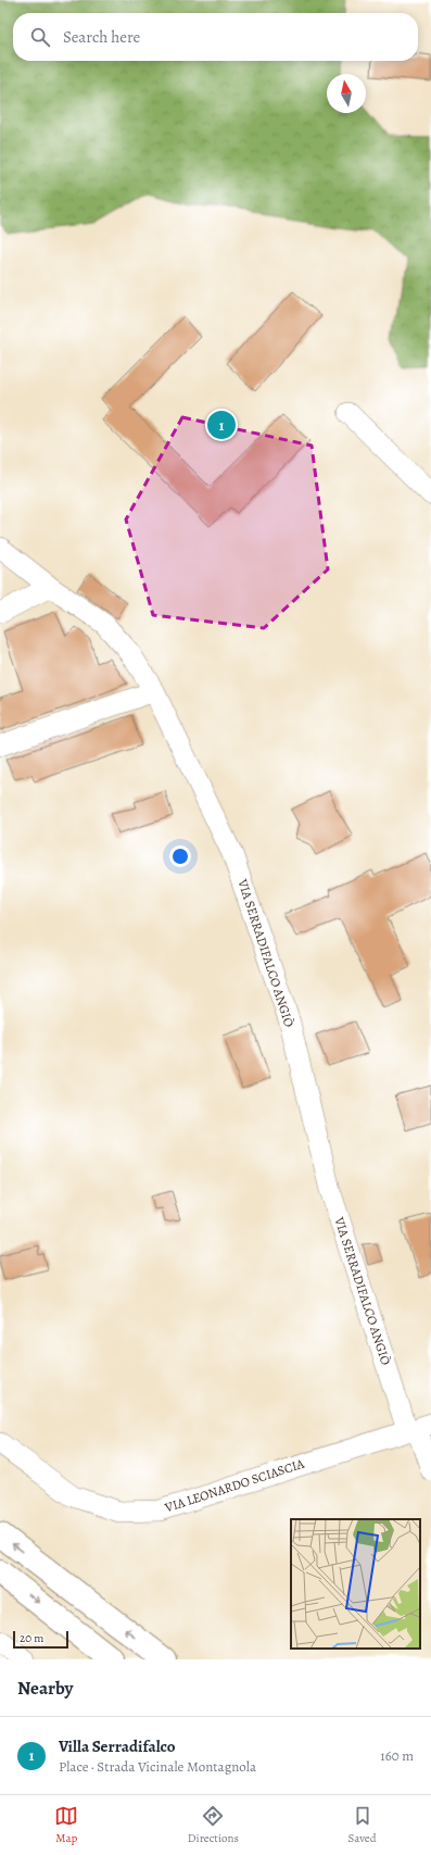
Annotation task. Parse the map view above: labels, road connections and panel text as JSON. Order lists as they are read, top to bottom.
{
  "streets": {
    "street": ["VIA SERRADIFALCO ANGIÒ", "VIA LEONARDO SCIASCIA"]
  },
  "crossings": [
    ["VIA SERRADIFALCO ANGIÒ", "VIA LEONARDO SCIASCIA"]
  ],
  "scale_bar": "20 m",
  "north": "top",
  "page": {
    "search": "Search here",
    "pins": "1",
    "scale": "20 m",
    "heading": "Nearby",
    "list": [
      {
        "mark": "1",
        "name": "Villa Serradifalco",
        "note": "Place · Strada Vicinale Montagnola",
        "value": "160 m"
      }
    ],
    "nav": ["Map", "Directions", "Saved"]
  }
}
